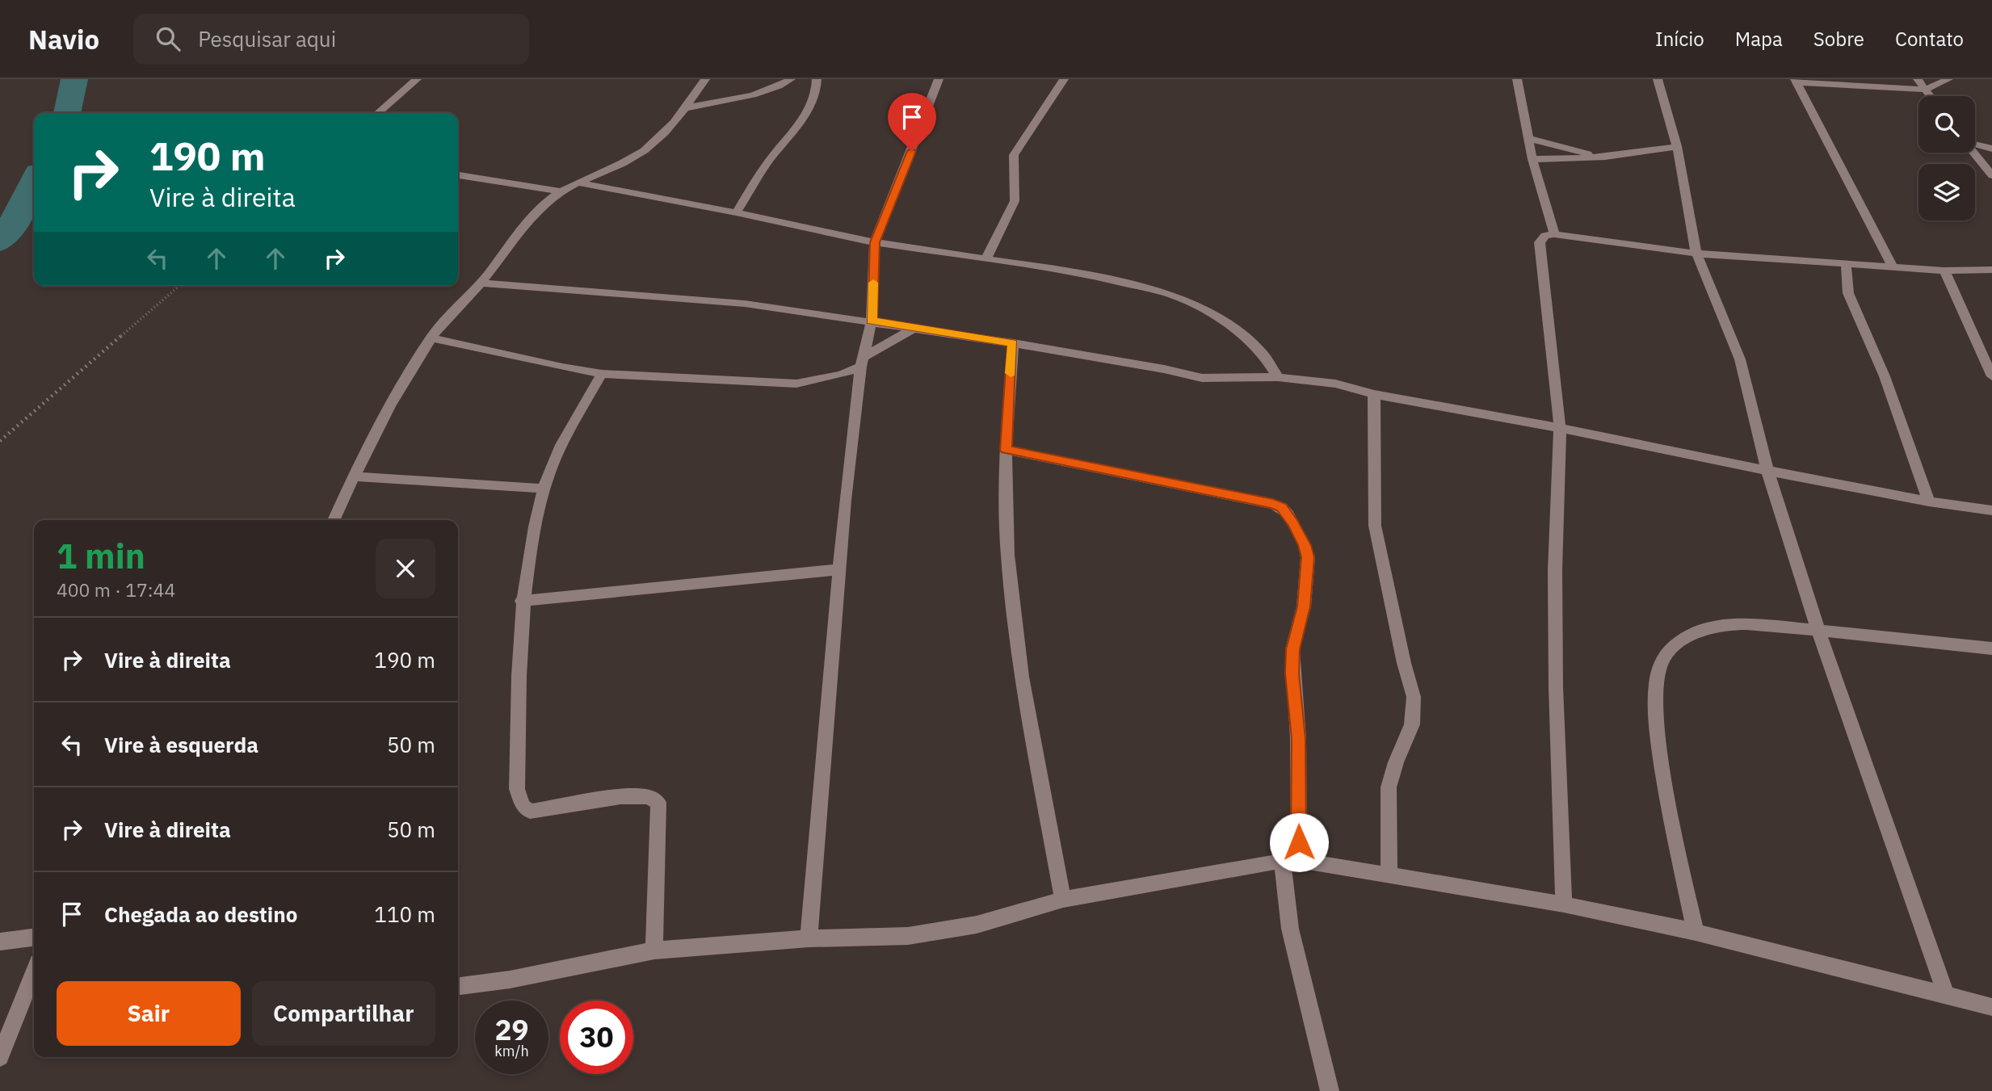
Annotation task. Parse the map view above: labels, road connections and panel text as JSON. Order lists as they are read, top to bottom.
{
  "page": {
    "header": "Navio",
    "search": "Pesquisar aqui",
    "nav": [
      "Início",
      "Mapa",
      "Sobre",
      "Contato"
    ],
    "turn": ["190 m", "Vire à direita"],
    "heading": ["1 min", "400 m · 17:44"],
    "list": [
      {
        "name": "Vire à direita",
        "value": "190 m"
      },
      {
        "name": "Vire à esquerda",
        "value": "50 m"
      },
      {
        "name": "Vire à direita",
        "value": "50 m"
      },
      {
        "name": "Chegada ao destino",
        "value": "110 m"
      }
    ],
    "buttons": ["Sair", "Compartilhar"],
    "speed": "29 km/h",
    "limit": "30"
  }
}
